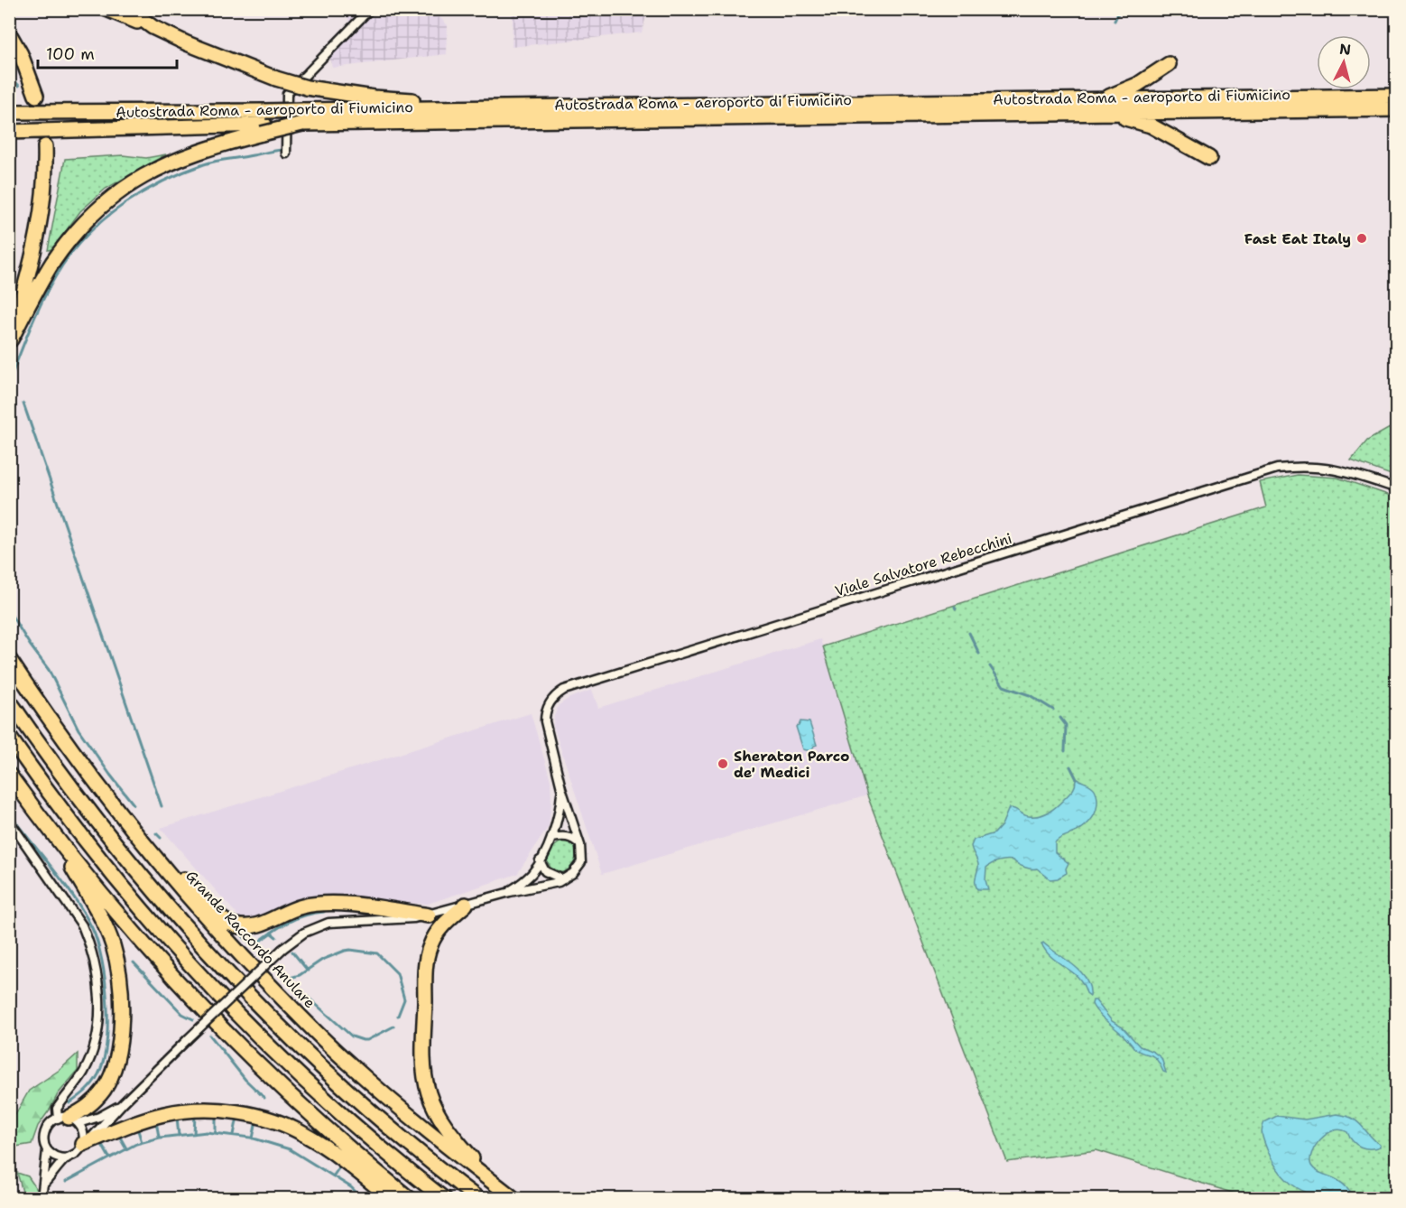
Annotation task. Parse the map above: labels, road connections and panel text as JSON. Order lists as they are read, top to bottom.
{
  "streets": {
    "highway": ["Autostrada Roma - aeroporto di Fiumicino", "Grande Raccordo Anulare"],
    "street": ["Viale Salvatore Rebecchini"]
  },
  "places": ["Fast Eat Italy", "Sheraton Parco de' Medici"],
  "scale_bar": "100 m",
  "north": "top"
}
